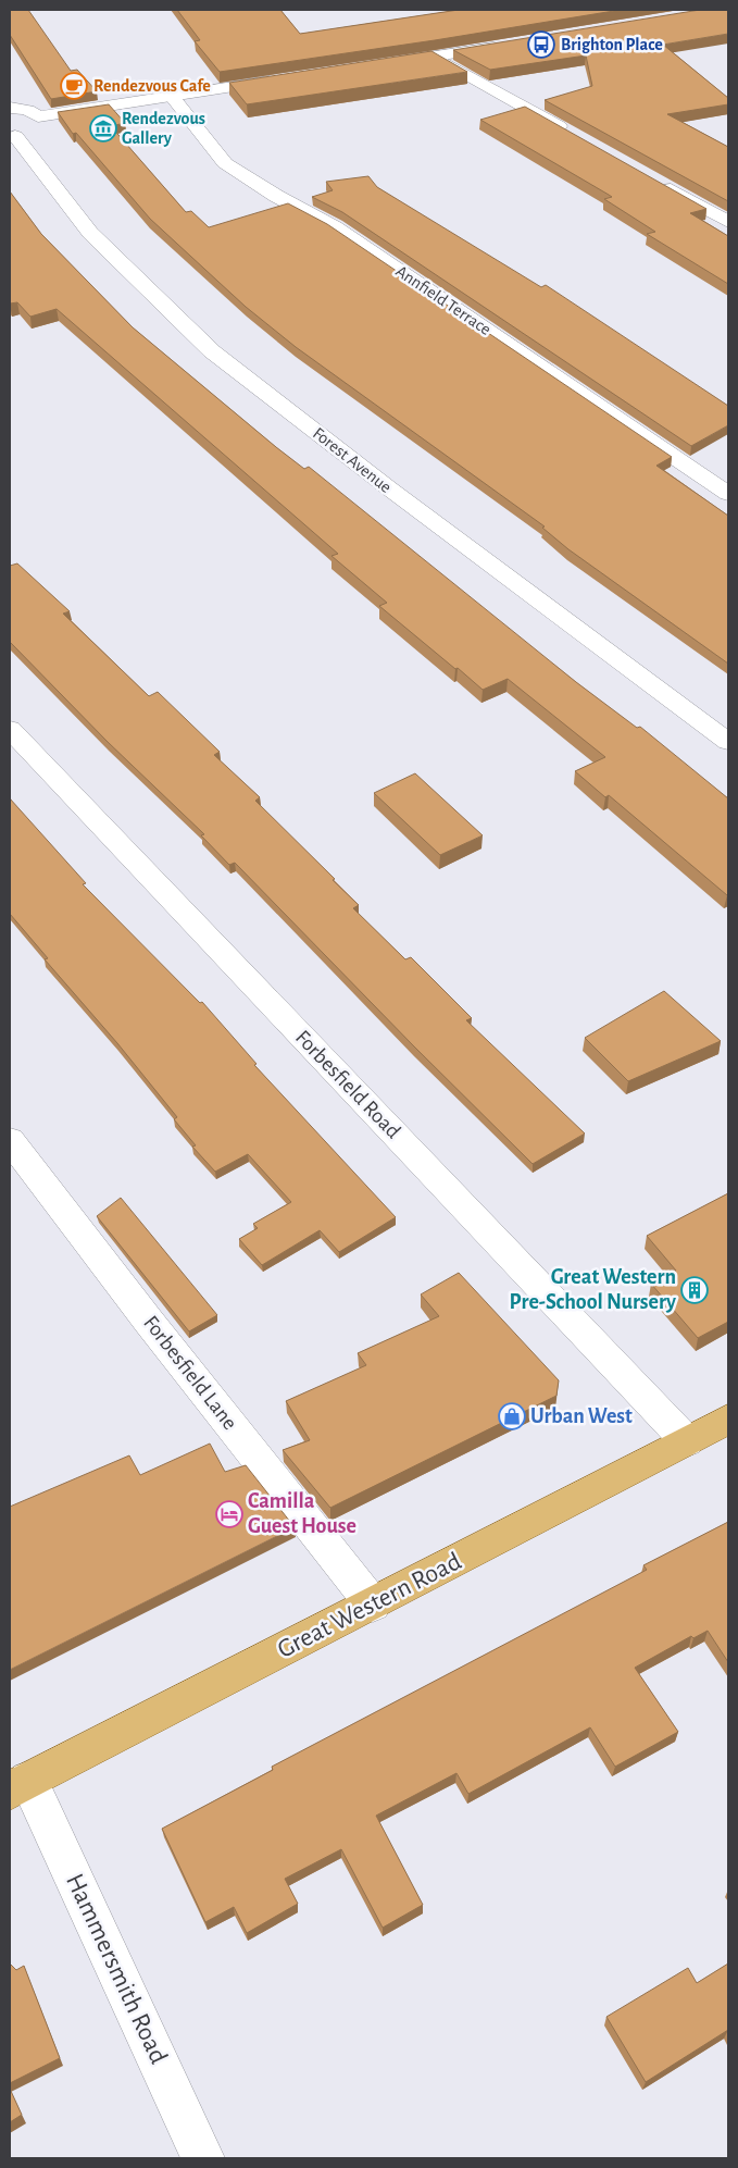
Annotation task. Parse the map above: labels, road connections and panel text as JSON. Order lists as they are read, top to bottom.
{
  "streets": {
    "main road": ["Great Western Road"],
    "street": [
      "Annfield Terrace",
      "Forest Avenue",
      "Forbesfield Road",
      "Forbesfield Lane",
      "Hammersmith Road"
    ]
  },
  "crossings": [
    ["Forbesfield Road", "Great Western Road"],
    ["Forbesfield Lane", "Great Western Road"],
    ["Great Western Road", "Hammersmith Road"]
  ],
  "places": {
    "bus stop": ["Brighton Place"],
    "cafe": ["Rendezvous Cafe"],
    "museum": ["Rendezvous Gallery"],
    "building": ["Great Western Pre-School Nursery"],
    "shop": ["Urban West"],
    "hotel": ["Camilla Guest House"]
  }
}
